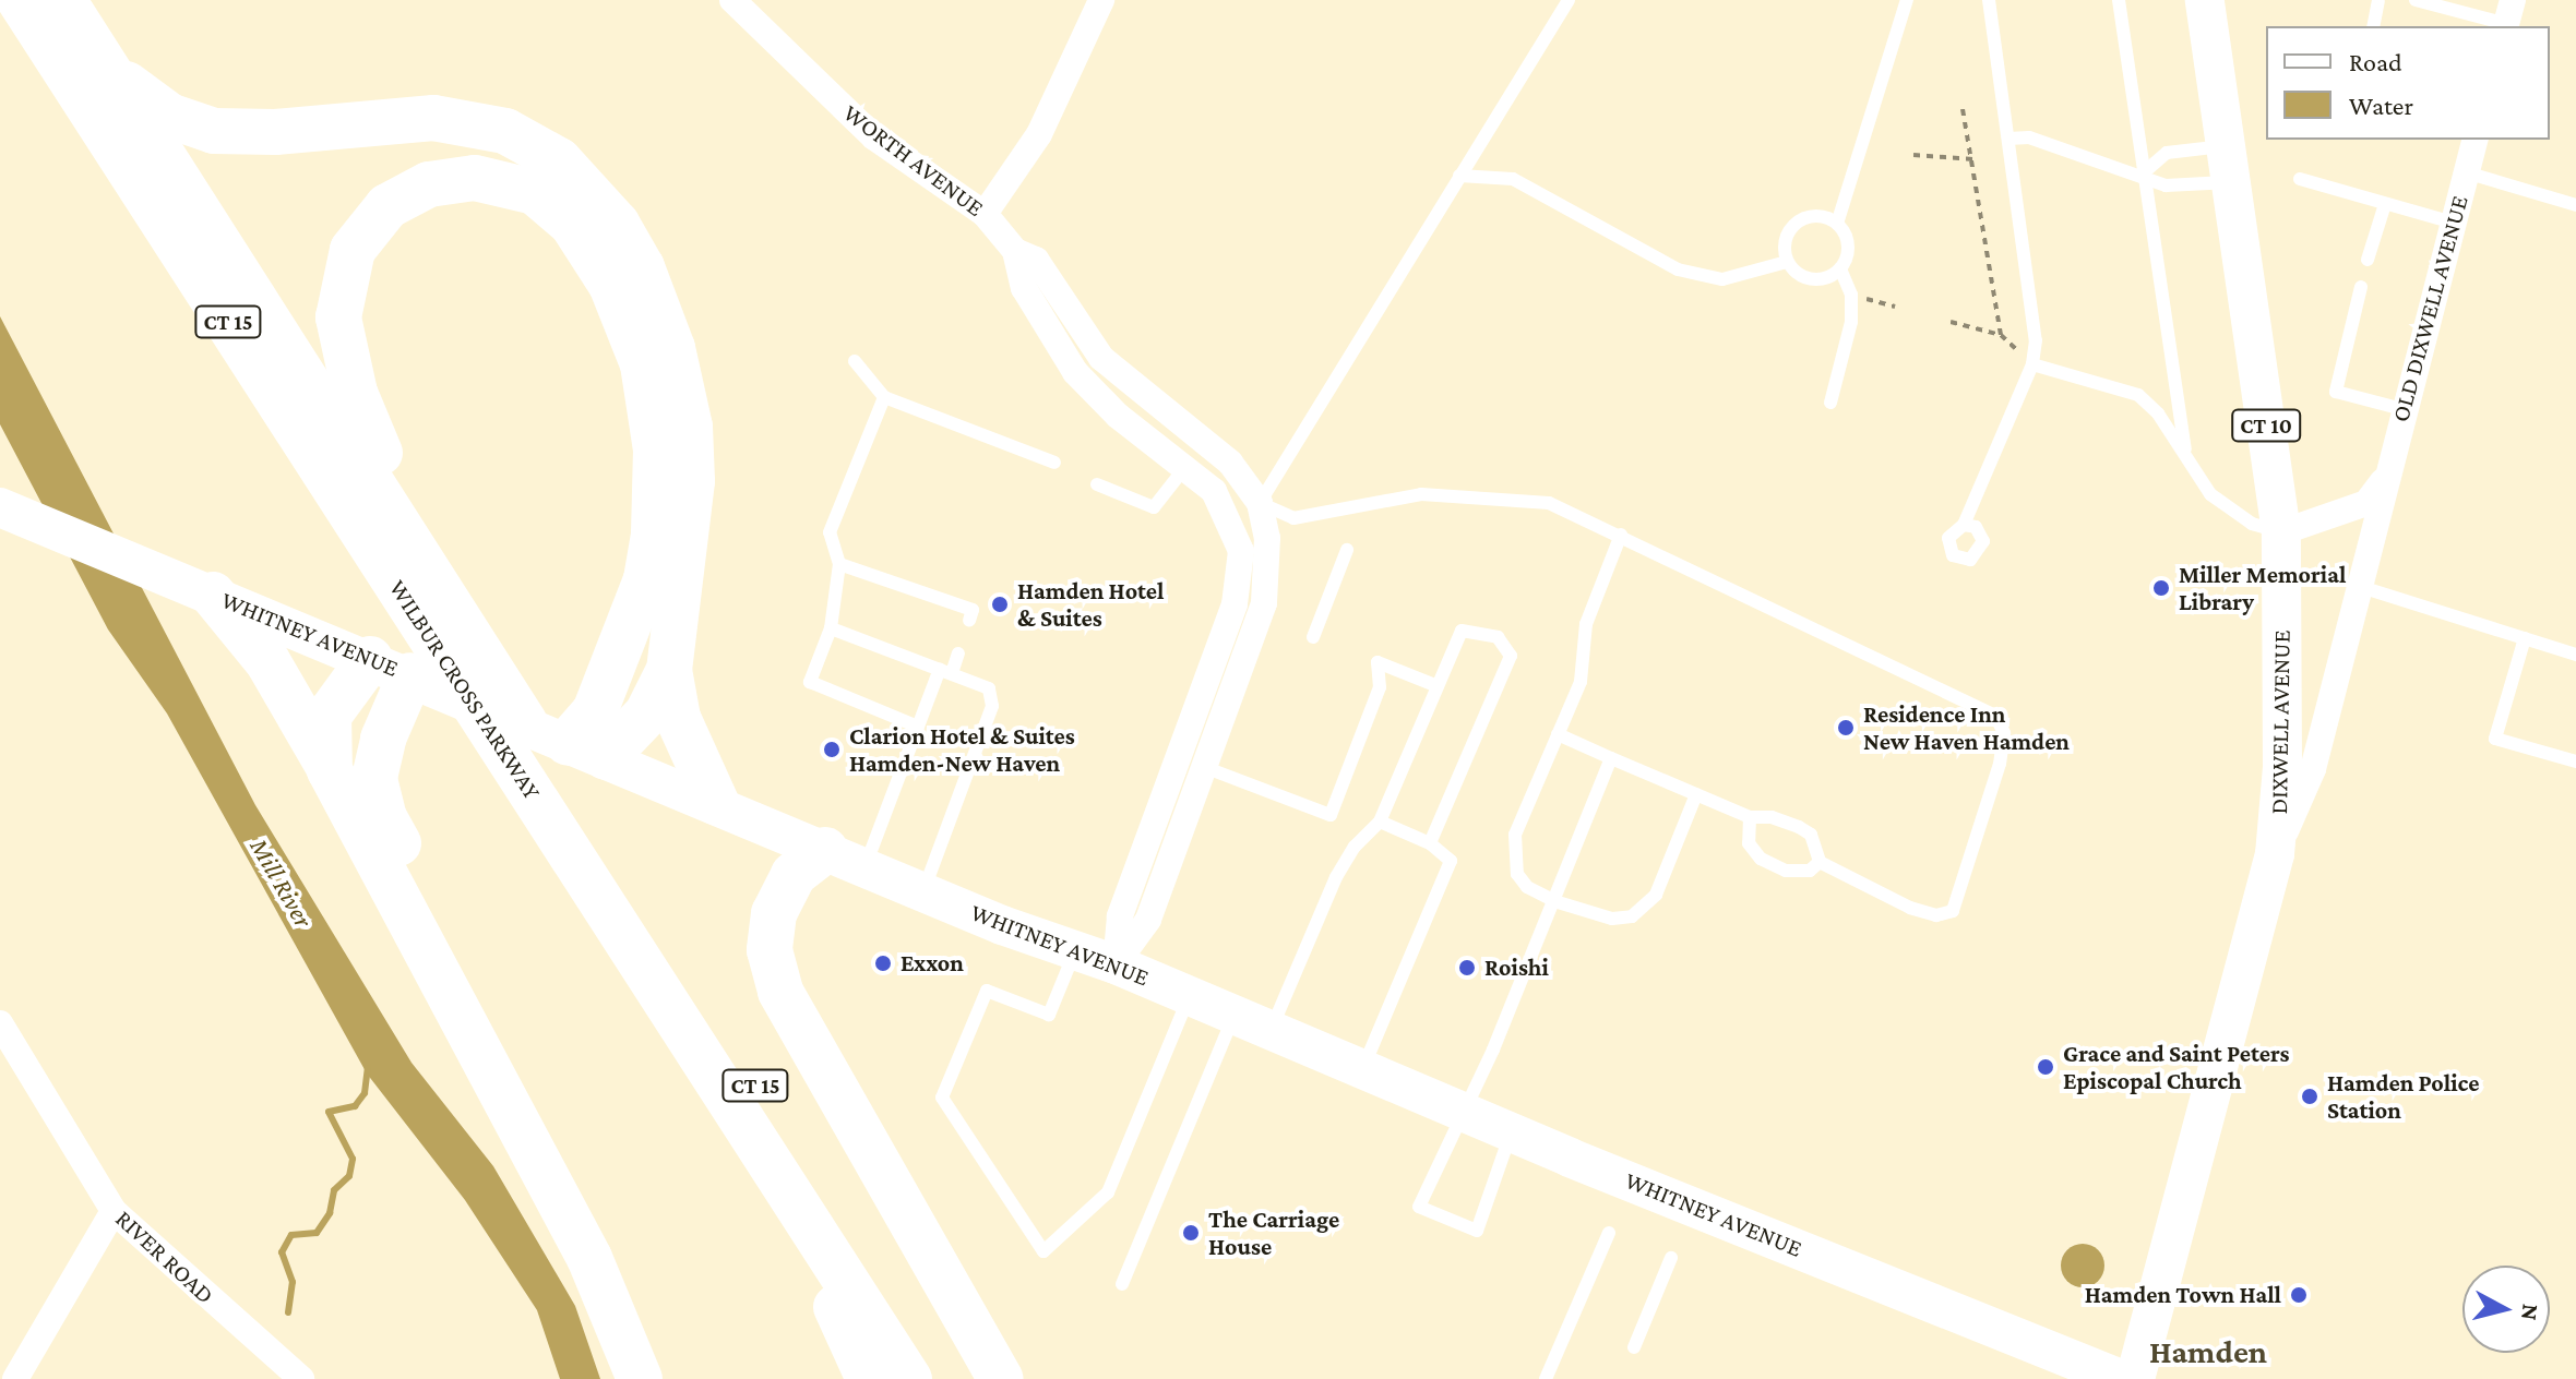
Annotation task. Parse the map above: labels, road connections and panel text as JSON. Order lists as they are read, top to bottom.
{
  "streets": {
    "highway": ["CT 15", "WILBUR CROSS PARKWAY"],
    "main road": ["CT 10", "WHITNEY AVENUE", "DIXWELL AVENUE"],
    "street": ["WORTH AVENUE", "OLD DIXWELL AVENUE", "RIVER ROAD"]
  },
  "crossings": [
    ["WORTH AVENUE", "WHITNEY AVENUE"],
    ["OLD DIXWELL AVENUE", "DIXWELL AVENUE"],
    ["WHITNEY AVENUE", "WILBUR CROSS PARKWAY"]
  ],
  "districts": ["Hamden"],
  "water": ["Mill River"],
  "places": [
    "Miller Memorial Library",
    "Hamden Hotel & Suites",
    "Residence Inn New Haven Hamden",
    "Clarion Hotel & Suites Hamden-New Haven",
    "Exxon",
    "Roishi",
    "Grace and Saint Peters Episcopal Church",
    "Hamden Police Station",
    "The Carriage House",
    "Hamden Town Hall"
  ],
  "legend": ["Road", "Water"],
  "north": "right"
}
